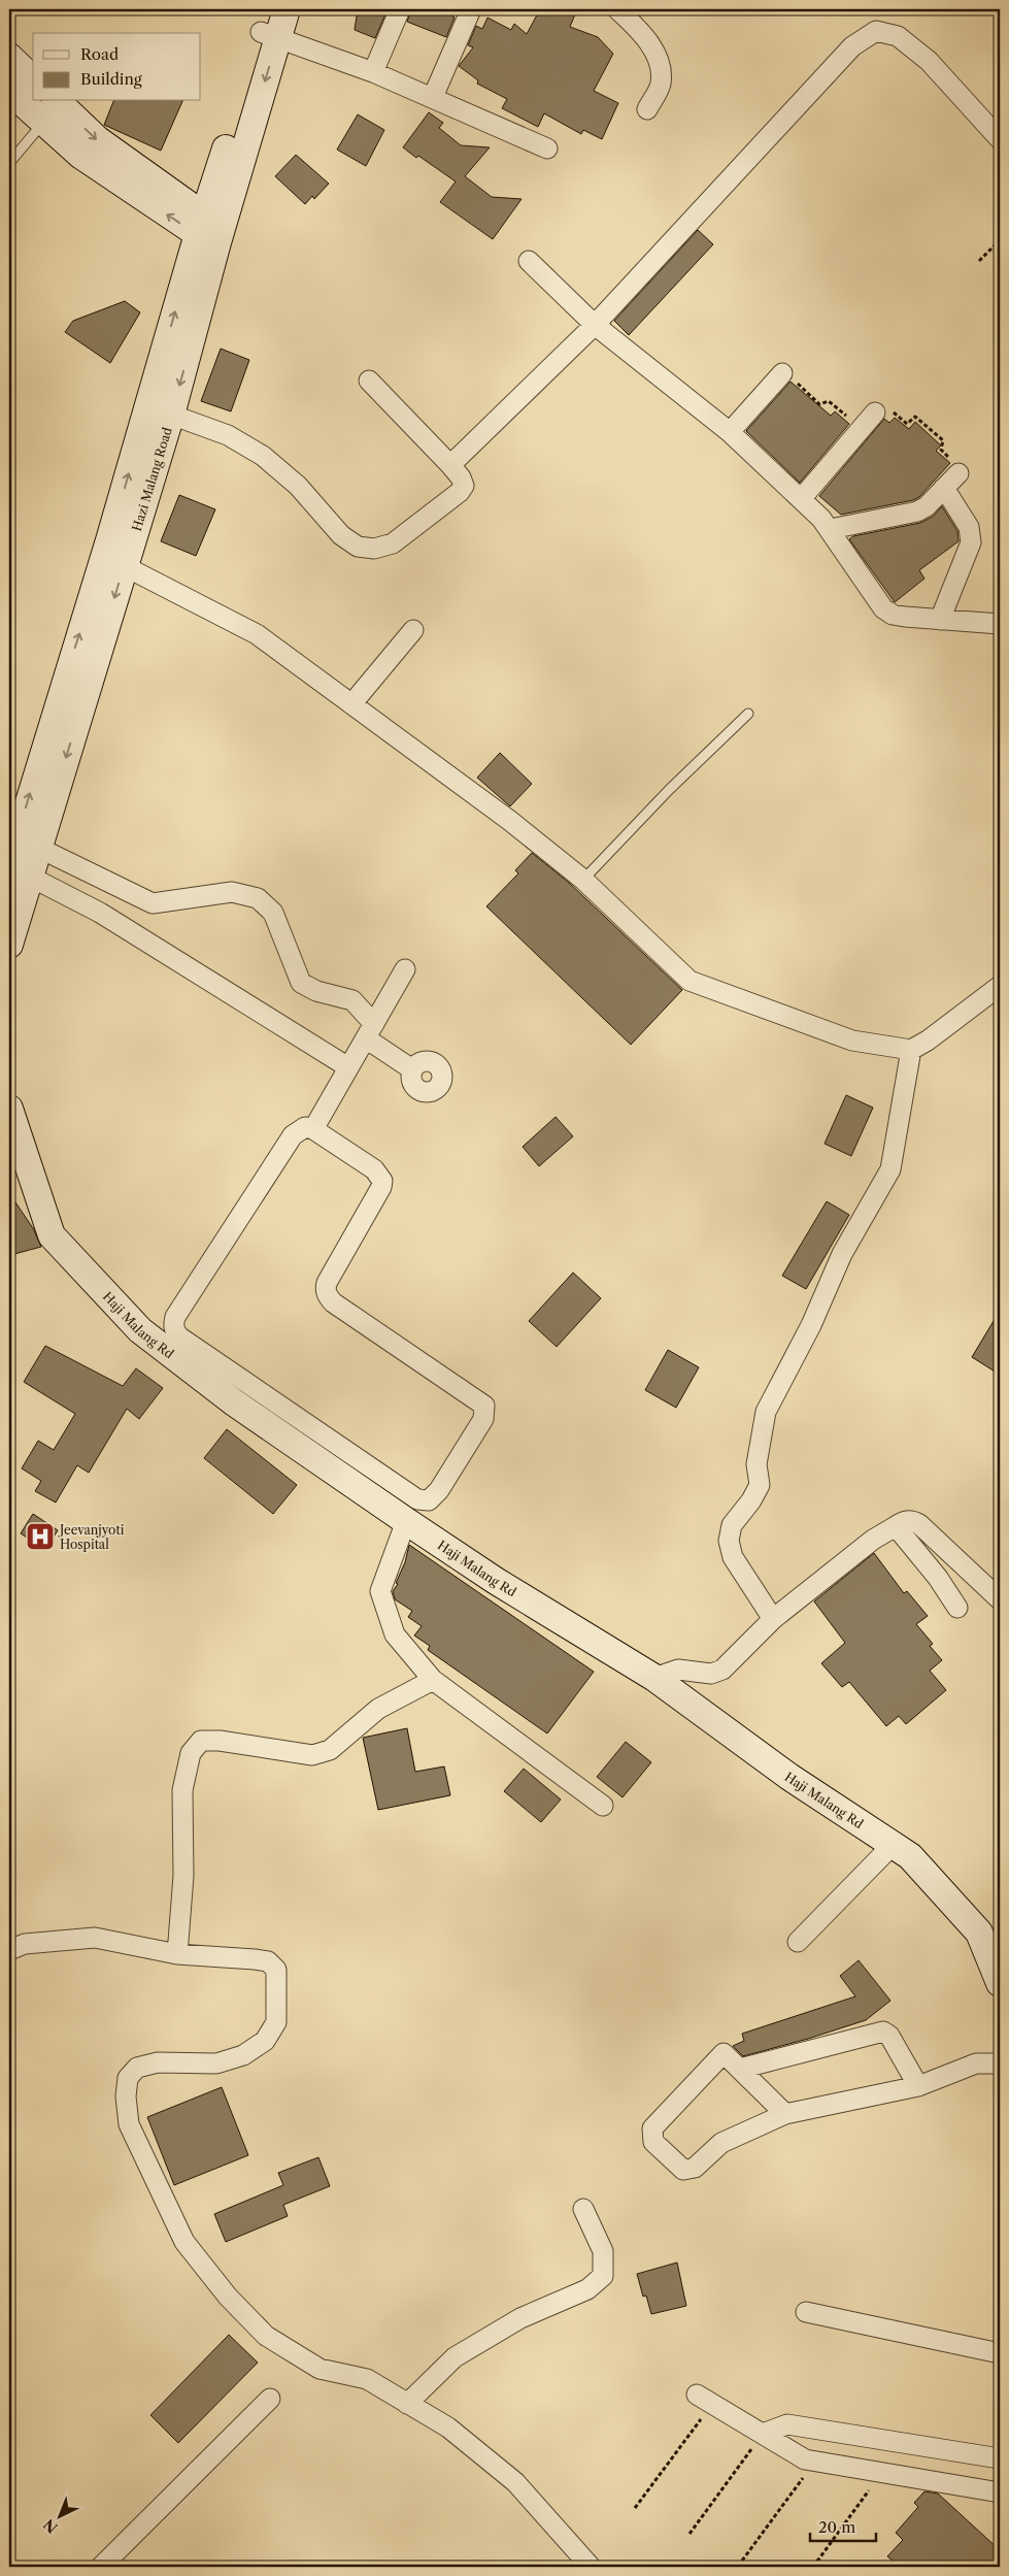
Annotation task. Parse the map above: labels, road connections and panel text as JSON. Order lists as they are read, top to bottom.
{
  "streets": {
    "street": ["Hazi Malang Road", "Haji Malang Rd"]
  },
  "places": {
    "hospital": ["Jeevanjyoti Hospital"]
  },
  "legend": ["Road", "Building"],
  "scale_bar": "20 m",
  "north": "bottom left"
}
